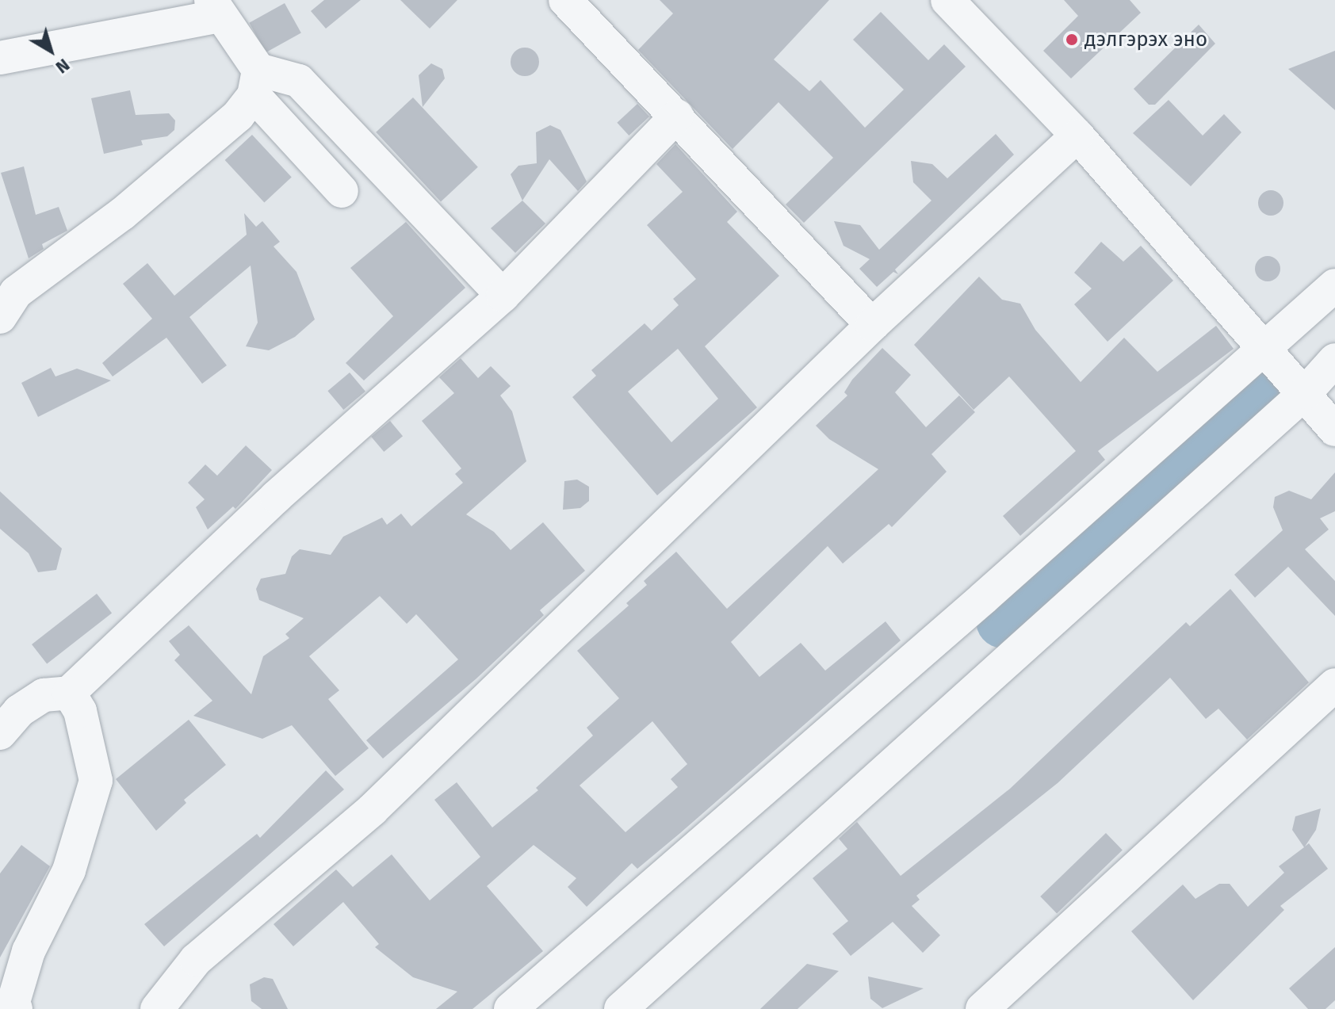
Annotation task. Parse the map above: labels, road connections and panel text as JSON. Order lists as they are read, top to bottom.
{
  "places": ["дэлгэрэх эно"],
  "north": "bottom right"
}
